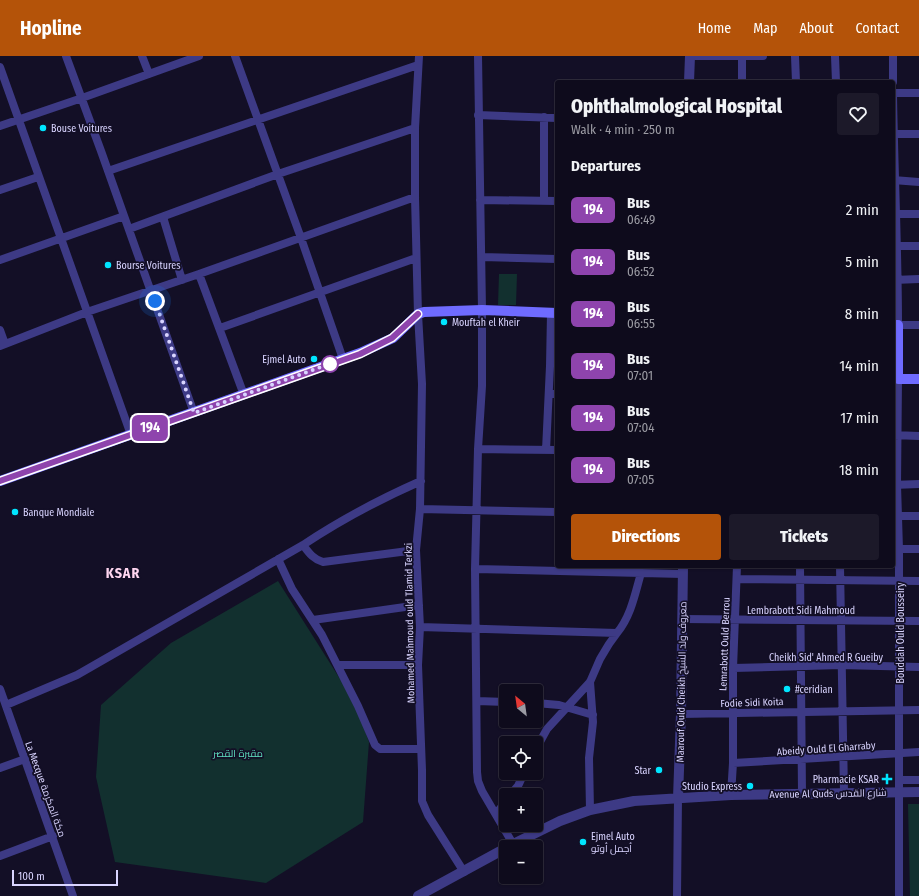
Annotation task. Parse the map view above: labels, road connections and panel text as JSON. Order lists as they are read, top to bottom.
{
  "streets": {
    "main road": ["Bouddah Ould Bousseiry"],
    "street": [
      "Lembrabott Sidi Mahmoud",
      "Mohamed Mahmoud ould Tlamid Terkzi",
      "Lemrabott Ould Berrou",
      "Cheikh Sid' Ahmed R Gueiby",
      "Maarouf Ould Cheikh معروف ولد الشيخ",
      "Fodie Sidi Koita",
      "Abeidy Ould El Gharraby",
      "La Mecque مكة المكرمة",
      "Avenue Al Quds شارع القدس"
    ]
  },
  "crossings": [
    ["Lembrabott Sidi Mahmoud", "Bouddah Ould Bousseiry"],
    ["Lembrabott Sidi Mahmoud", "Lemrabott Ould Berrou"],
    ["Lembrabott Sidi Mahmoud", "Maarouf Ould Cheikh معروف ولد الشيخ"],
    ["Mohamed Mahmoud ould Tlamid Terkzi", "Avenue Al Quds شارع القدس"],
    ["Bouddah Ould Bousseiry", "Cheikh Sid' Ahmed R Gueiby"],
    ["Bouddah Ould Bousseiry", "Fodie Sidi Koita"],
    ["Bouddah Ould Bousseiry", "Abeidy Ould El Gharraby"],
    ["Bouddah Ould Bousseiry", "Avenue Al Quds شارع القدس"],
    ["Lemrabott Ould Berrou", "Cheikh Sid' Ahmed R Gueiby"],
    ["Lemrabott Ould Berrou", "Fodie Sidi Koita"],
    ["Lemrabott Ould Berrou", "Abeidy Ould El Gharraby"],
    ["Lemrabott Ould Berrou", "Avenue Al Quds شارع القدس"],
    ["Maarouf Ould Cheikh معروف ولد الشيخ", "Fodie Sidi Koita"],
    ["Maarouf Ould Cheikh معروف ولد الشيخ", "Avenue Al Quds شارع القدس"]
  ],
  "districts": ["KSAR"],
  "parks": ["مقبرة القصر"],
  "places": {
    "other": [
      "Bouse Voitures",
      "Bourse Voitures",
      "Mouftah el Kheir",
      "Ejmel Auto",
      "Banque Mondiale",
      "#ceridian",
      "Star",
      "Studio Express",
      "Ejmel Auto أجمل أوتو"
    ],
    "health": ["Pharmacie KSAR"]
  },
  "lines": ["bus line 194"],
  "scale_bar": "100 m",
  "north": "top left",
  "page": {
    "header": "Hopline",
    "nav": [
      "Home",
      "Map",
      "About",
      "Contact"
    ],
    "on_map": "194",
    "heading": [
      ["Ophthalmological Hospital", "Walk · 4 min · 250 m"],
      "Departures"
    ],
    "list": [
      {
        "mark": "194",
        "name": "Bus",
        "note": "06:49",
        "value": "2 min"
      },
      {
        "mark": "194",
        "name": "Bus",
        "note": "06:52",
        "value": "5 min"
      },
      {
        "mark": "194",
        "name": "Bus",
        "note": "06:55",
        "value": "8 min"
      },
      {
        "mark": "194",
        "name": "Bus",
        "note": "07:01",
        "value": "14 min"
      },
      {
        "mark": "194",
        "name": "Bus",
        "note": "07:04",
        "value": "17 min"
      },
      {
        "mark": "194",
        "name": "Bus",
        "note": "07:05",
        "value": "18 min"
      }
    ],
    "buttons": ["Directions", "Tickets"],
    "map_buttons": ["+", "−"],
    "scale": "100 m"
  }
}
